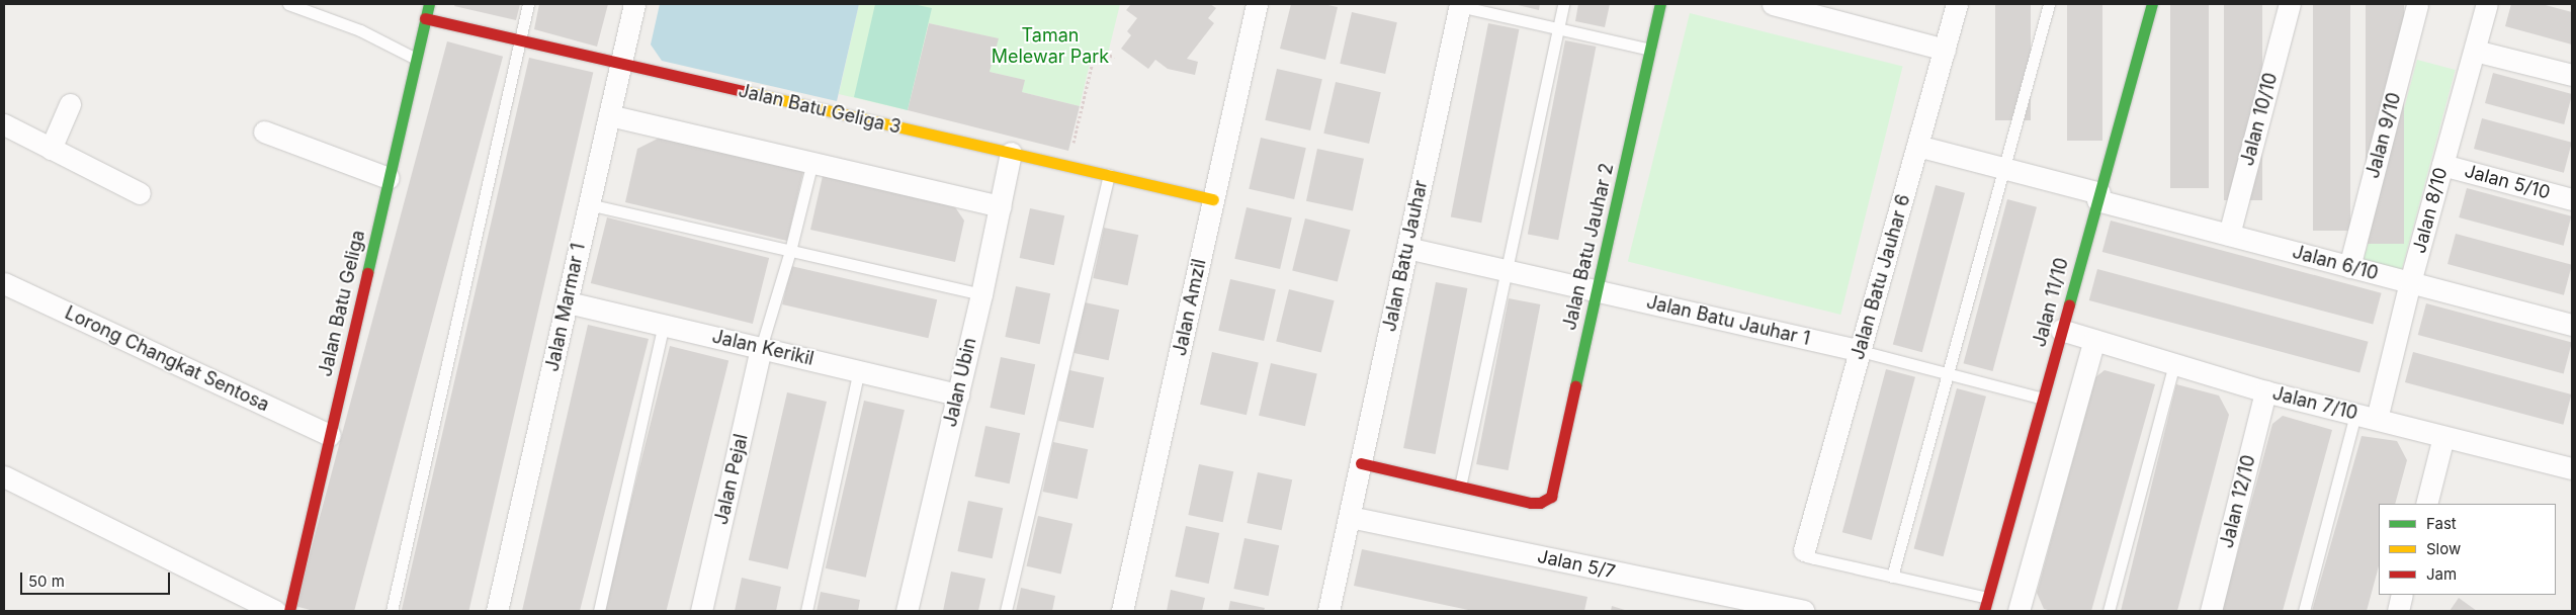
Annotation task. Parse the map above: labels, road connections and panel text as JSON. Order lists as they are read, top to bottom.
{
  "streets": {
    "street": [
      "Jalan Batu Geliga 3",
      "Jalan 10/10",
      "Jalan 9/10",
      "Jalan 5/10",
      "Jalan 8/10",
      "Jalan Batu Jauhar 2",
      "Jalan Batu Jauhar",
      "Jalan 6/10",
      "Jalan Batu Jauhar 6",
      "Jalan 11/10",
      "Jalan Batu Geliga",
      "Jalan Marmar 1",
      "Jalan Amzil",
      "Jalan Batu Jauhar 1",
      "Jalan Kerikil",
      "Lorong Changkat Sentosa",
      "Jalan Ubin",
      "Jalan 7/10",
      "Jalan Pejal",
      "Jalan 12/10",
      "Jalan 5/7"
    ]
  },
  "crossings": [
    ["Jalan Batu Geliga 3", "Jalan Batu Geliga"],
    ["Jalan Batu Geliga 3", "Jalan Marmar 1"],
    ["Jalan Batu Geliga 3", "Jalan Amzil"],
    ["Jalan Batu Geliga 3", "Jalan Ubin"],
    ["Jalan 10/10", "Jalan 6/10"],
    ["Jalan 9/10", "Jalan 6/10"],
    ["Jalan 5/10", "Jalan 8/10"],
    ["Jalan 8/10", "Jalan 6/10"],
    ["Jalan 8/10", "Jalan 7/10"],
    ["Jalan Batu Jauhar 2", "Jalan Batu Jauhar 1"],
    ["Jalan Batu Jauhar", "Jalan Batu Jauhar 1"],
    ["Jalan Batu Jauhar", "Jalan 5/7"],
    ["Jalan 6/10", "Jalan Batu Jauhar 6"],
    ["Jalan 6/10", "Jalan 11/10"],
    ["Jalan Batu Jauhar 6", "Jalan Batu Jauhar 1"],
    ["Jalan 11/10", "Jalan 7/10"],
    ["Jalan Batu Geliga", "Lorong Changkat Sentosa"],
    ["Jalan Marmar 1", "Jalan Kerikil"],
    ["Jalan Kerikil", "Jalan Ubin"],
    ["Jalan Kerikil", "Jalan Pejal"],
    ["Jalan 7/10", "Jalan 12/10"]
  ],
  "parks": ["Taman Melewar Park"],
  "legend": ["Fast", "Slow", "Jam"],
  "scale_bar": "50 m"
}
